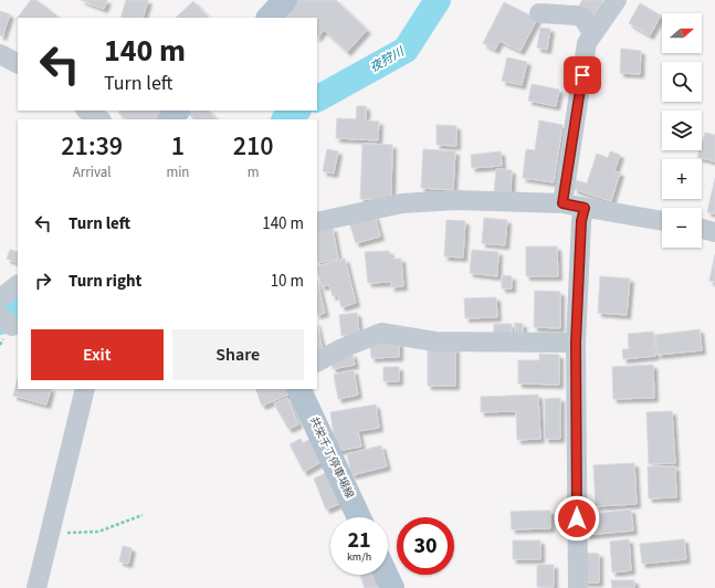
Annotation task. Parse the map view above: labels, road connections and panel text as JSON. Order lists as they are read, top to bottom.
{
  "streets": {
    "main road": ["共栄千丁停車場線"]
  },
  "water": ["夜狩川"],
  "north": "right",
  "page": {
    "map_buttons": ["+", "−"],
    "turn": ["140 m", "Turn left"],
    "eta": [
      "21:39",
      "Arrival",
      "1",
      "min",
      "210",
      "m"
    ],
    "list": [
      {
        "name": "Turn left",
        "value": "140 m"
      },
      {
        "name": "Turn right",
        "value": "10 m"
      }
    ],
    "buttons": ["Exit", "Share"],
    "speed": "21 km/h",
    "limit": "30"
  }
}
